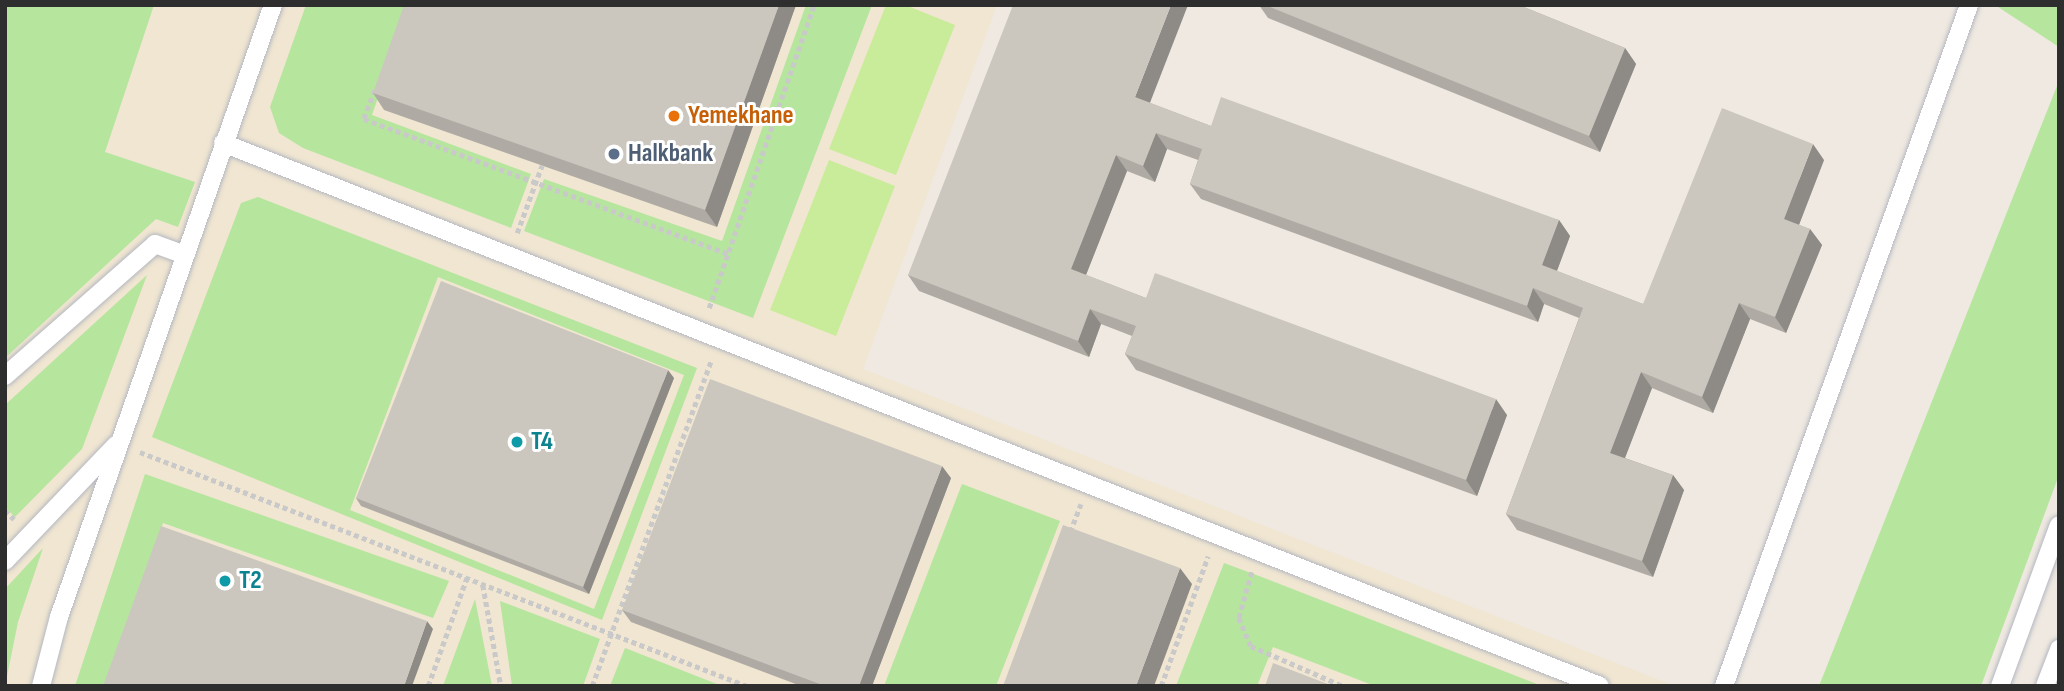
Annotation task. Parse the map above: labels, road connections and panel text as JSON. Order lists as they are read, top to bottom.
{
  "places": [
    "Yemekhane",
    "Halkbank",
    "T4",
    "T2"
  ]
}
